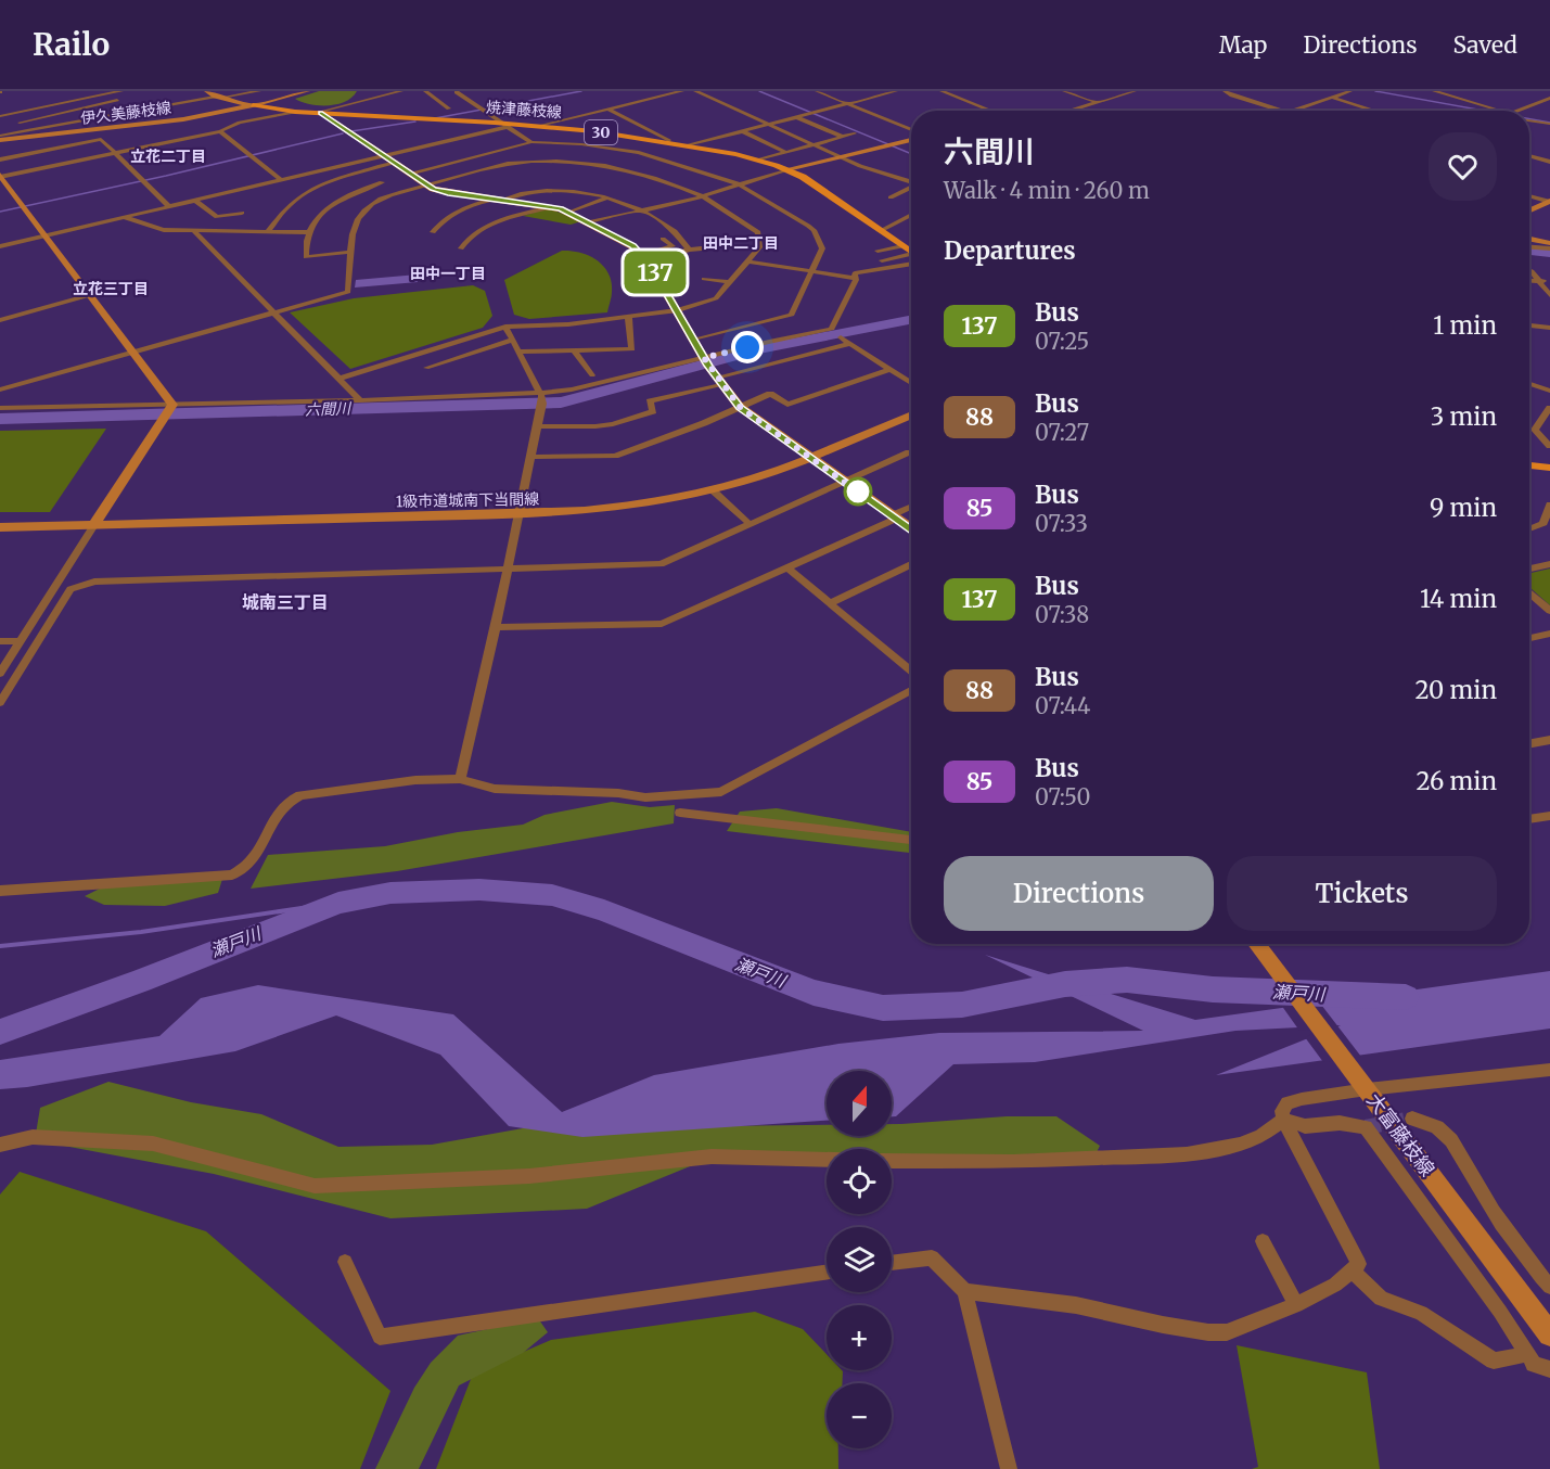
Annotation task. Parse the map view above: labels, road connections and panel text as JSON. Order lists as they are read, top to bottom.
{
  "streets": {
    "main road": [
      "焼津藤枝線",
      "伊久美藤枝線",
      "30",
      "1級市道城南下当間線",
      "大富藤枝線"
    ]
  },
  "crossings": [
    ["焼津藤枝線", "伊久美藤枝線"]
  ],
  "districts": [
    "立花二丁目",
    "田中二丁目",
    "田中一丁目",
    "立花三丁目",
    "城南三丁目"
  ],
  "water": ["六間川", "瀬戸川"],
  "lines": ["bus line 137"],
  "north": "top",
  "page": {
    "header": "Railo",
    "nav": ["Map", "Directions", "Saved"],
    "on_map": "137",
    "heading": [
      ["六間川", "Walk · 4 min · 260 m"],
      "Departures"
    ],
    "list": [
      {
        "mark": "137",
        "name": "Bus",
        "note": "07:25",
        "value": "1 min"
      },
      {
        "mark": "88",
        "name": "Bus",
        "note": "07:27",
        "value": "3 min"
      },
      {
        "mark": "85",
        "name": "Bus",
        "note": "07:33",
        "value": "9 min"
      },
      {
        "mark": "137",
        "name": "Bus",
        "note": "07:38",
        "value": "14 min"
      },
      {
        "mark": "88",
        "name": "Bus",
        "note": "07:44",
        "value": "20 min"
      },
      {
        "mark": "85",
        "name": "Bus",
        "note": "07:50",
        "value": "26 min"
      }
    ],
    "buttons": ["Directions", "Tickets"],
    "map_buttons": ["+", "−"]
  }
}
